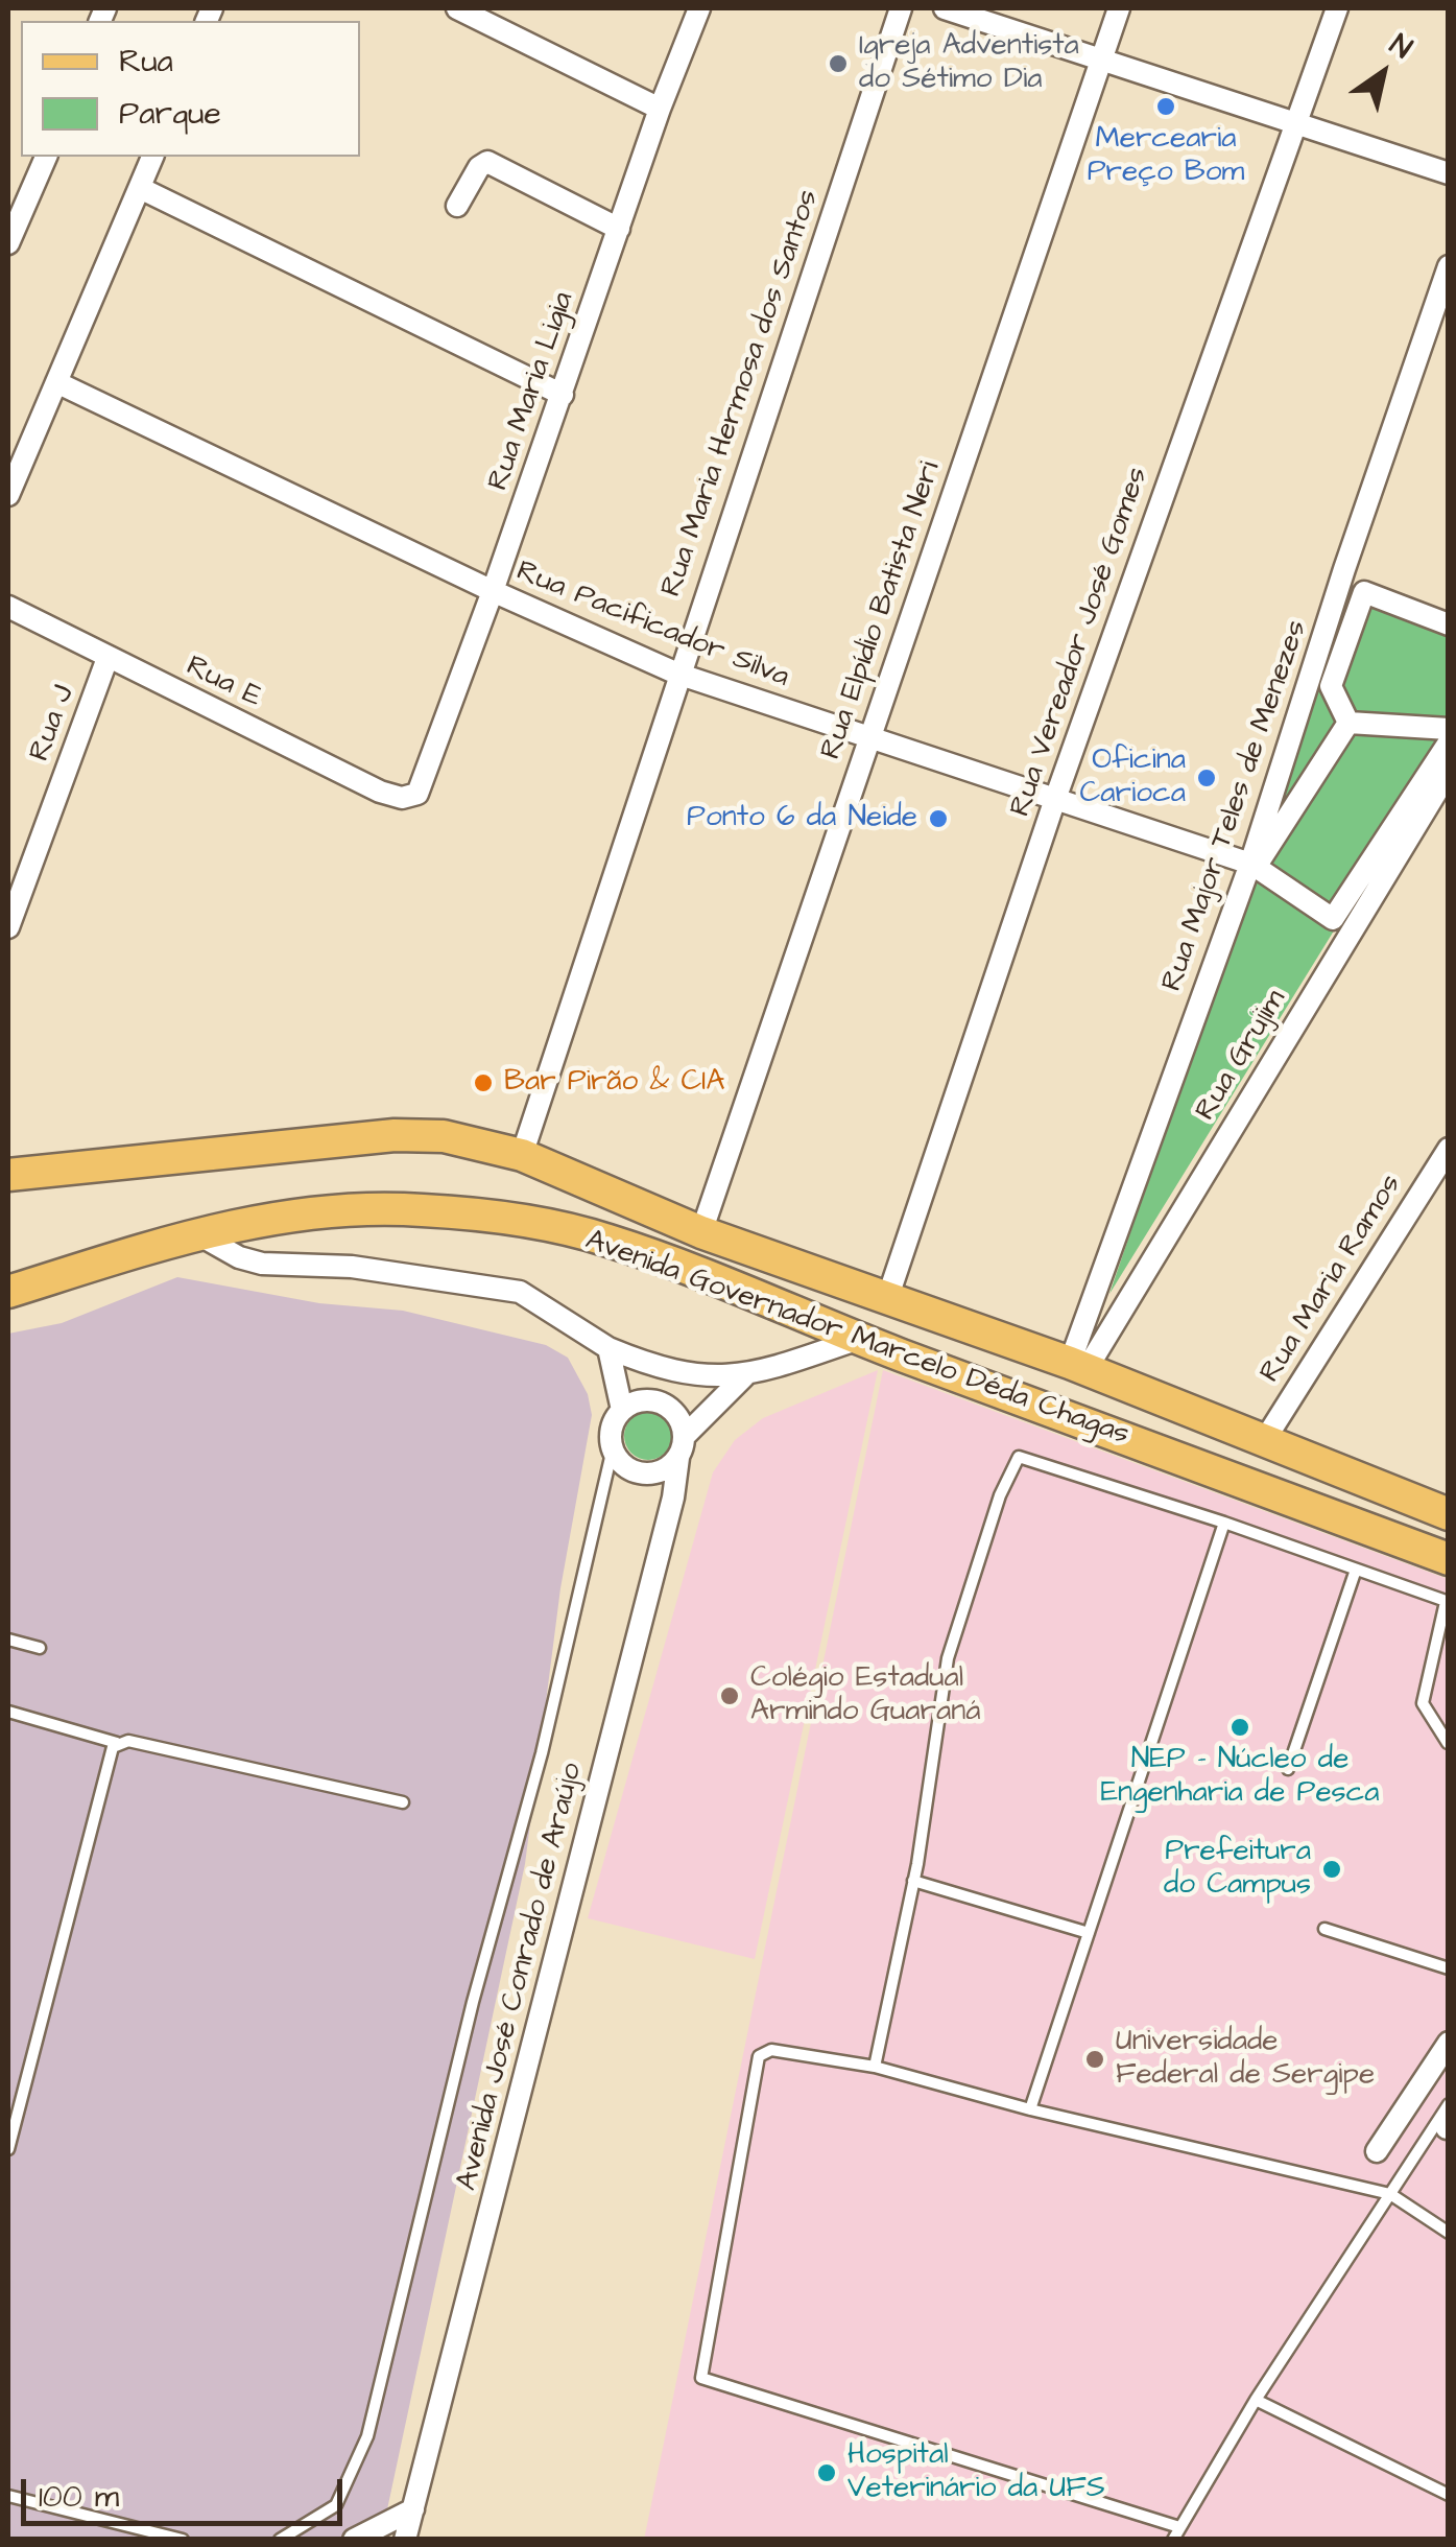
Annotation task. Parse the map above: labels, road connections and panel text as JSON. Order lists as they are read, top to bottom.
{
  "streets": {
    "main road": ["Avenida Governador Marcelo Déda Chagas"],
    "street": [
      "Rua Maria Ligia",
      "Rua Maria Hermosa dos Santos",
      "Rua Elpídio Batista Neri",
      "Rua Pacificador Silva",
      "Rua Vereador José Gomes",
      "Rua E",
      "Rua J",
      "Rua Major Teles de Menezes",
      "Rua Grujim",
      "Rua Maria Ramos",
      "Avenida José Conrado de Araújo"
    ]
  },
  "crossings": [
    ["Rua Maria Ligia", "Rua Pacificador Silva"],
    ["Rua Maria Ligia", "Rua E"],
    ["Rua Maria Hermosa dos Santos", "Rua Pacificador Silva"],
    ["Rua Maria Hermosa dos Santos", "Avenida Governador Marcelo Déda Chagas"],
    ["Rua Elpídio Batista Neri", "Rua Pacificador Silva"],
    ["Rua Elpídio Batista Neri", "Avenida Governador Marcelo Déda Chagas"],
    ["Rua Pacificador Silva", "Rua Vereador José Gomes"],
    ["Rua Pacificador Silva", "Rua Major Teles de Menezes"],
    ["Rua Vereador José Gomes", "Avenida Governador Marcelo Déda Chagas"],
    ["Rua E", "Rua J"],
    ["Rua Major Teles de Menezes", "Rua Grujim"],
    ["Rua Major Teles de Menezes", "Avenida Governador Marcelo Déda Chagas"],
    ["Rua Grujim", "Avenida Governador Marcelo Déda Chagas"],
    ["Rua Maria Ramos", "Avenida Governador Marcelo Déda Chagas"]
  ],
  "places": [
    "Igreja Adventista do Sétimo Dia",
    "Mercearia Preço Bom",
    "Oficina Carioca",
    "Ponto 6 da Neide",
    "Bar Pirão & CIA",
    "Colégio Estadual Armindo Guaraná",
    "NEP - Núcleo de Engenharia de Pesca",
    "Prefeitura do Campus",
    "Universidade Federal de Sergipe",
    "Hospital Veterinário da UFS"
  ],
  "legend": ["Rua", "Parque"],
  "scale_bar": "100 m",
  "north": "top right"
}
